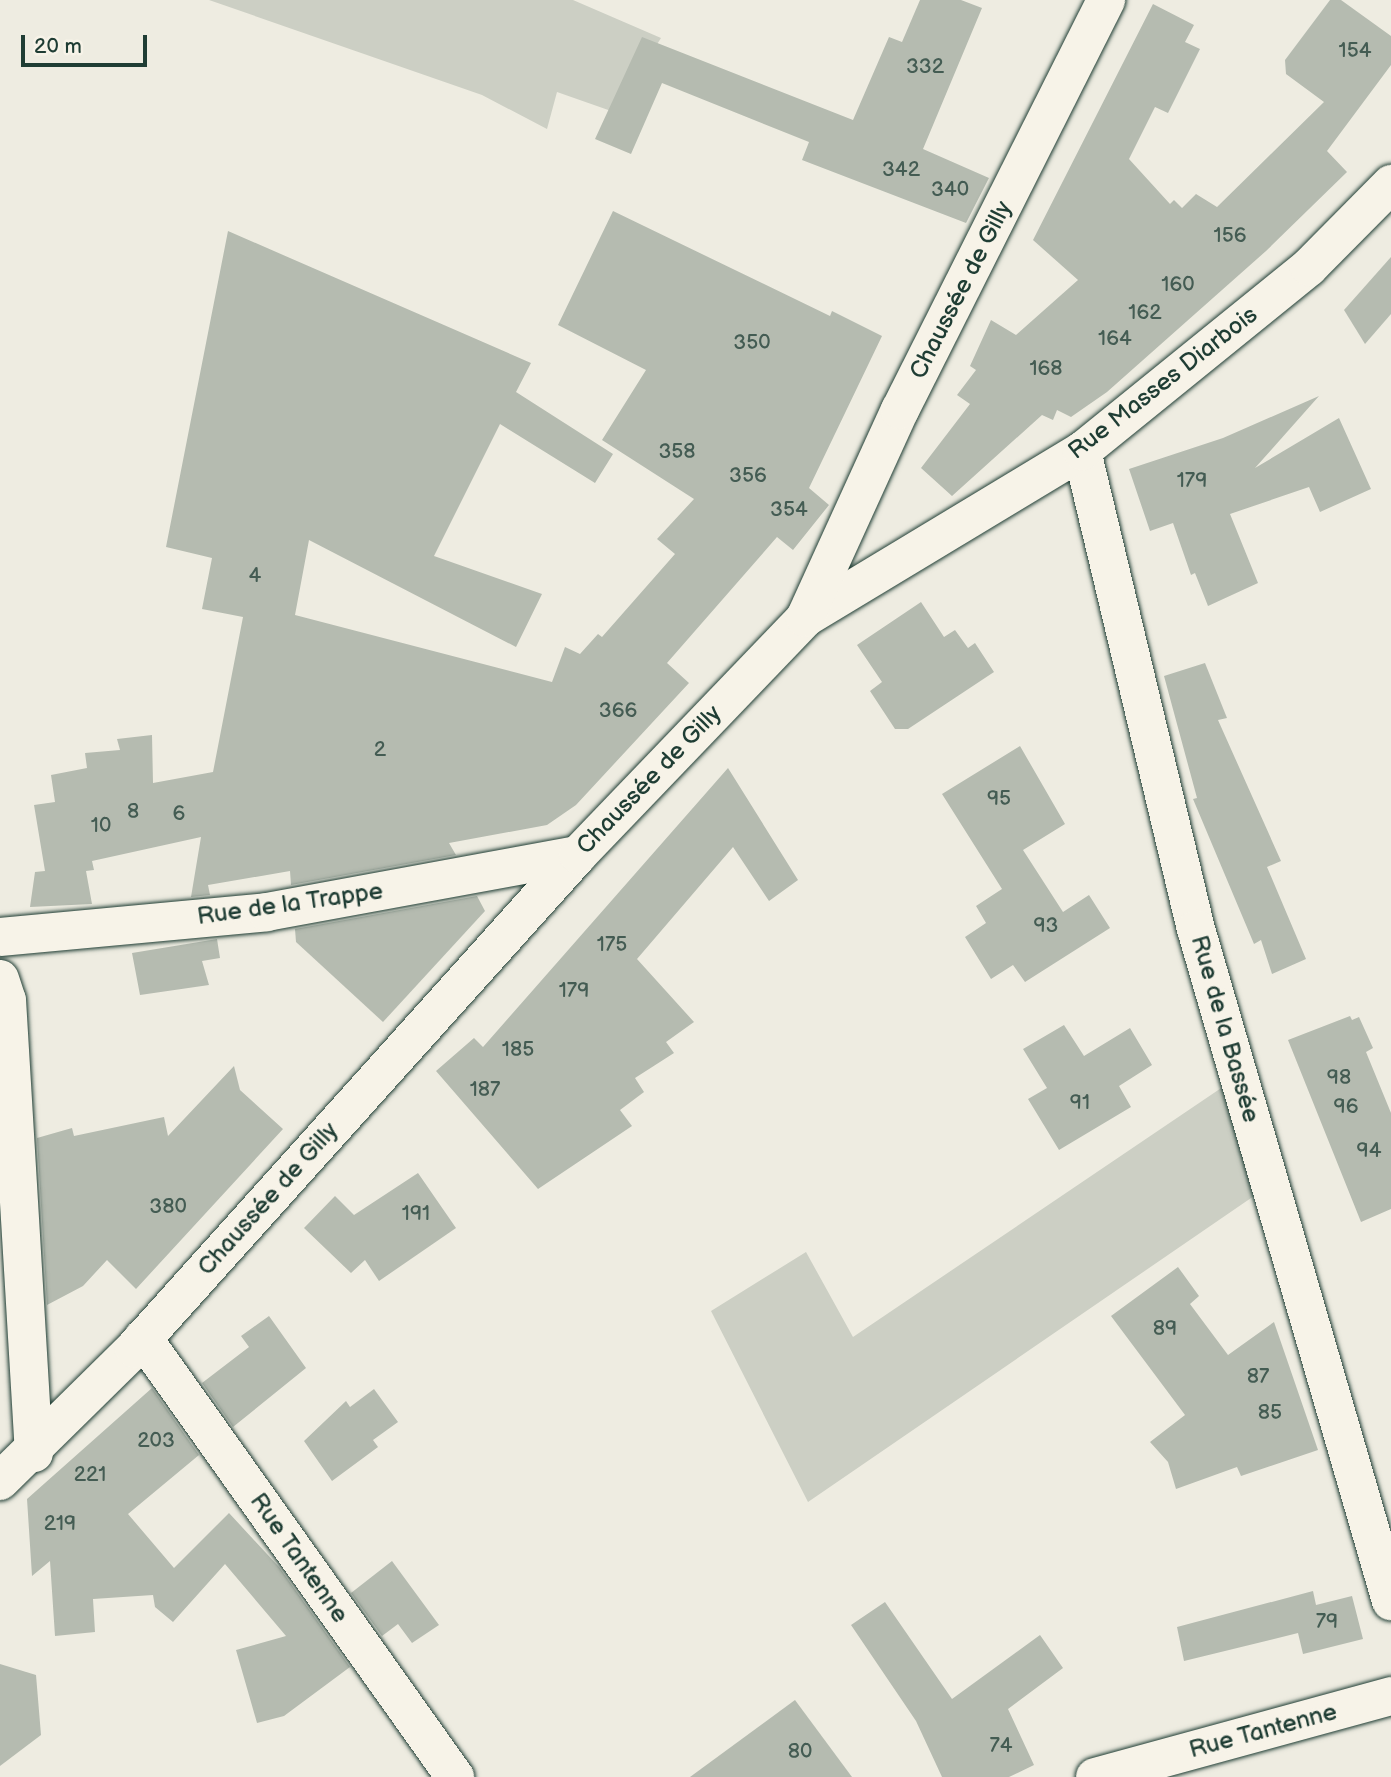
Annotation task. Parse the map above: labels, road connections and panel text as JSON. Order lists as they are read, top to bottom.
{
  "streets": {
    "street": [
      "Chaussée de Gilly",
      "Rue Masses Diarbois",
      "Rue de la Trappe",
      "Rue de la Bassée",
      "Rue Tantenne"
    ]
  },
  "crossings": [
    ["Chaussée de Gilly", "Rue Masses Diarbois"],
    ["Chaussée de Gilly", "Rue de la Trappe"],
    ["Chaussée de Gilly", "Rue Tantenne"],
    ["Rue Masses Diarbois", "Rue de la Bassée"]
  ],
  "house_numbers": [
    "154",
    "332",
    "342",
    "340",
    "156",
    "160",
    "162",
    "164",
    "350",
    "168",
    "358",
    "356",
    "179",
    "354",
    "4",
    "366",
    "2",
    "95",
    "8",
    "6",
    "10",
    "93",
    "175",
    "179",
    "185",
    "98",
    "187",
    "91",
    "96",
    "94",
    "380",
    "191",
    "89",
    "87",
    "85",
    "203",
    "221",
    "219",
    "79",
    "74",
    "80"
  ],
  "scale_bar": "20 m"
}
